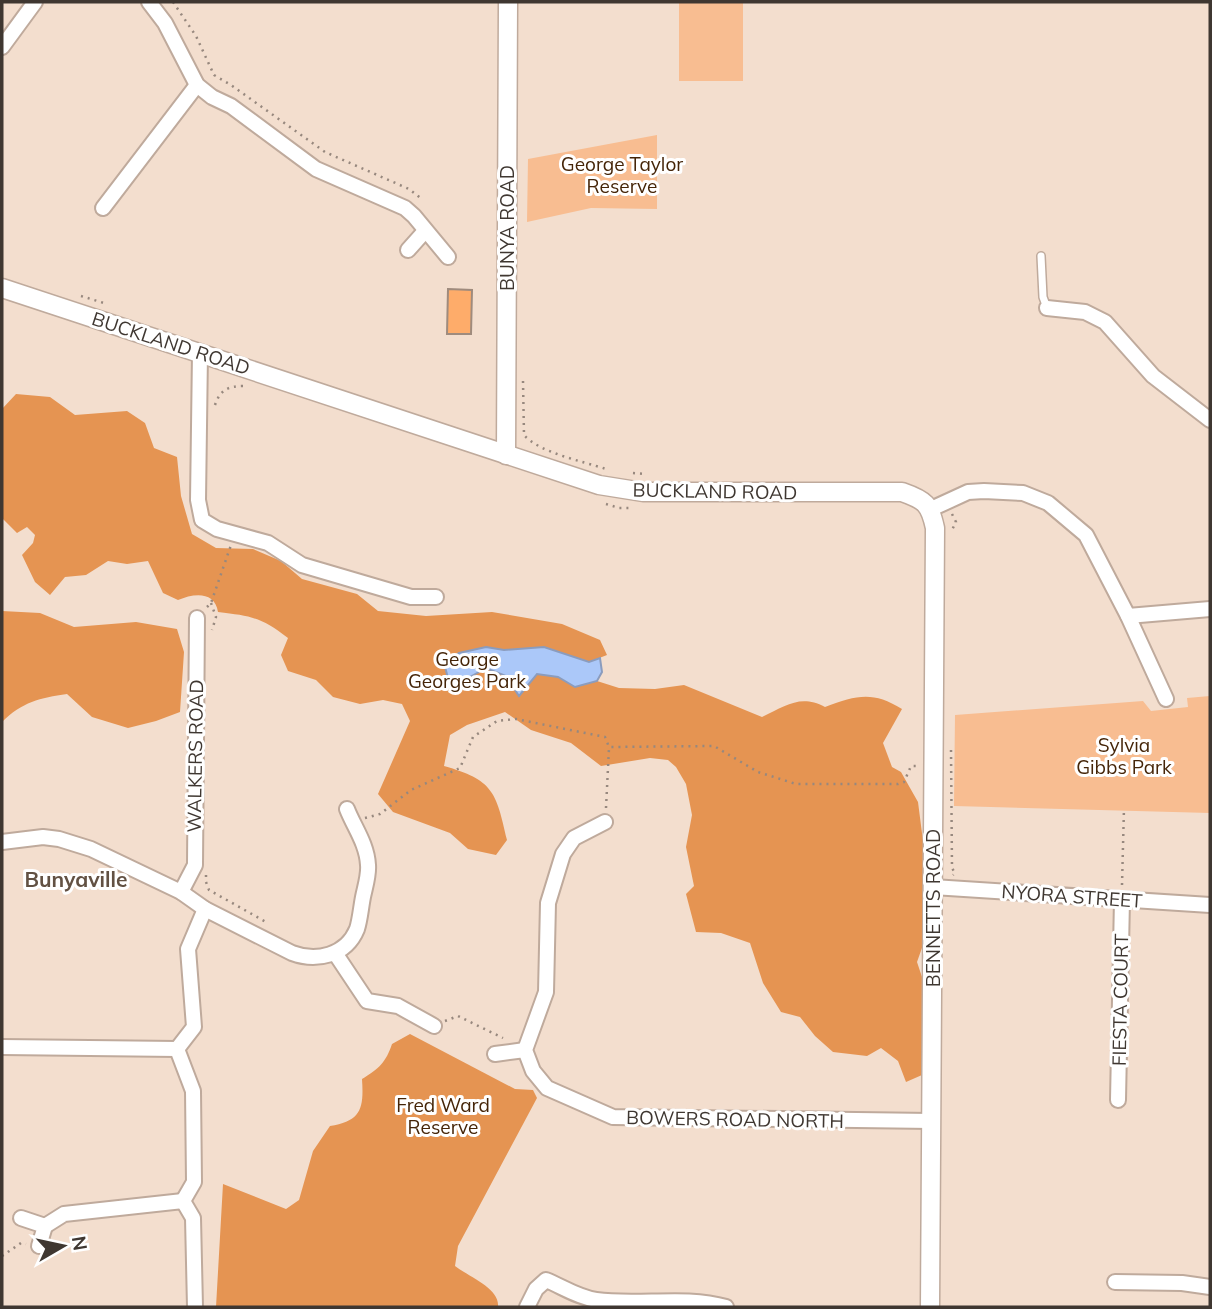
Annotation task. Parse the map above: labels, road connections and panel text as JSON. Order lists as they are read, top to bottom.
{
  "streets": {
    "street": [
      "BUNYA ROAD",
      "BUCKLAND ROAD",
      "WALKERS ROAD",
      "NYORA STREET",
      "BENNETTS ROAD",
      "FIESTA COURT",
      "BOWERS ROAD NORTH"
    ]
  },
  "crossings": [
    ["BUNYA ROAD", "BUCKLAND ROAD"],
    ["BUCKLAND ROAD", "BENNETTS ROAD"],
    ["NYORA STREET", "BENNETTS ROAD"],
    ["NYORA STREET", "FIESTA COURT"],
    ["BENNETTS ROAD", "BOWERS ROAD NORTH"]
  ],
  "districts": ["Bunyaville"],
  "parks": [
    "George Taylor Reserve",
    "George Georges Park",
    "Sylvia Gibbs Park",
    "Fred Ward Reserve"
  ],
  "north": "right"
}
